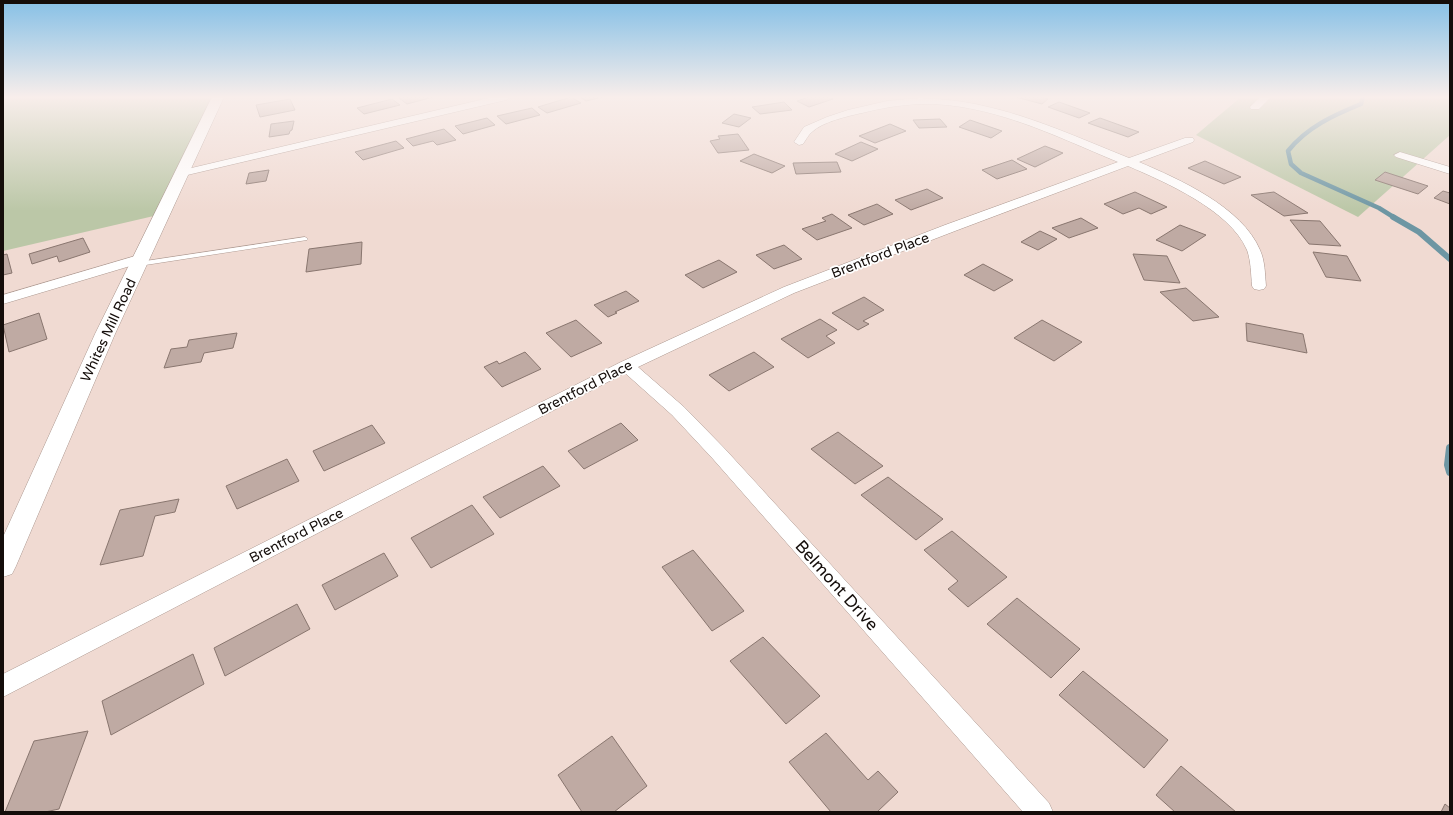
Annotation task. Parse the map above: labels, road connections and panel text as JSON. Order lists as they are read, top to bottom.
{
  "streets": {
    "street": ["Brentford Place", "Whites Mill Road", "Belmont Drive"]
  },
  "crossings": [
    ["Brentford Place", "Belmont Drive"]
  ]
}
